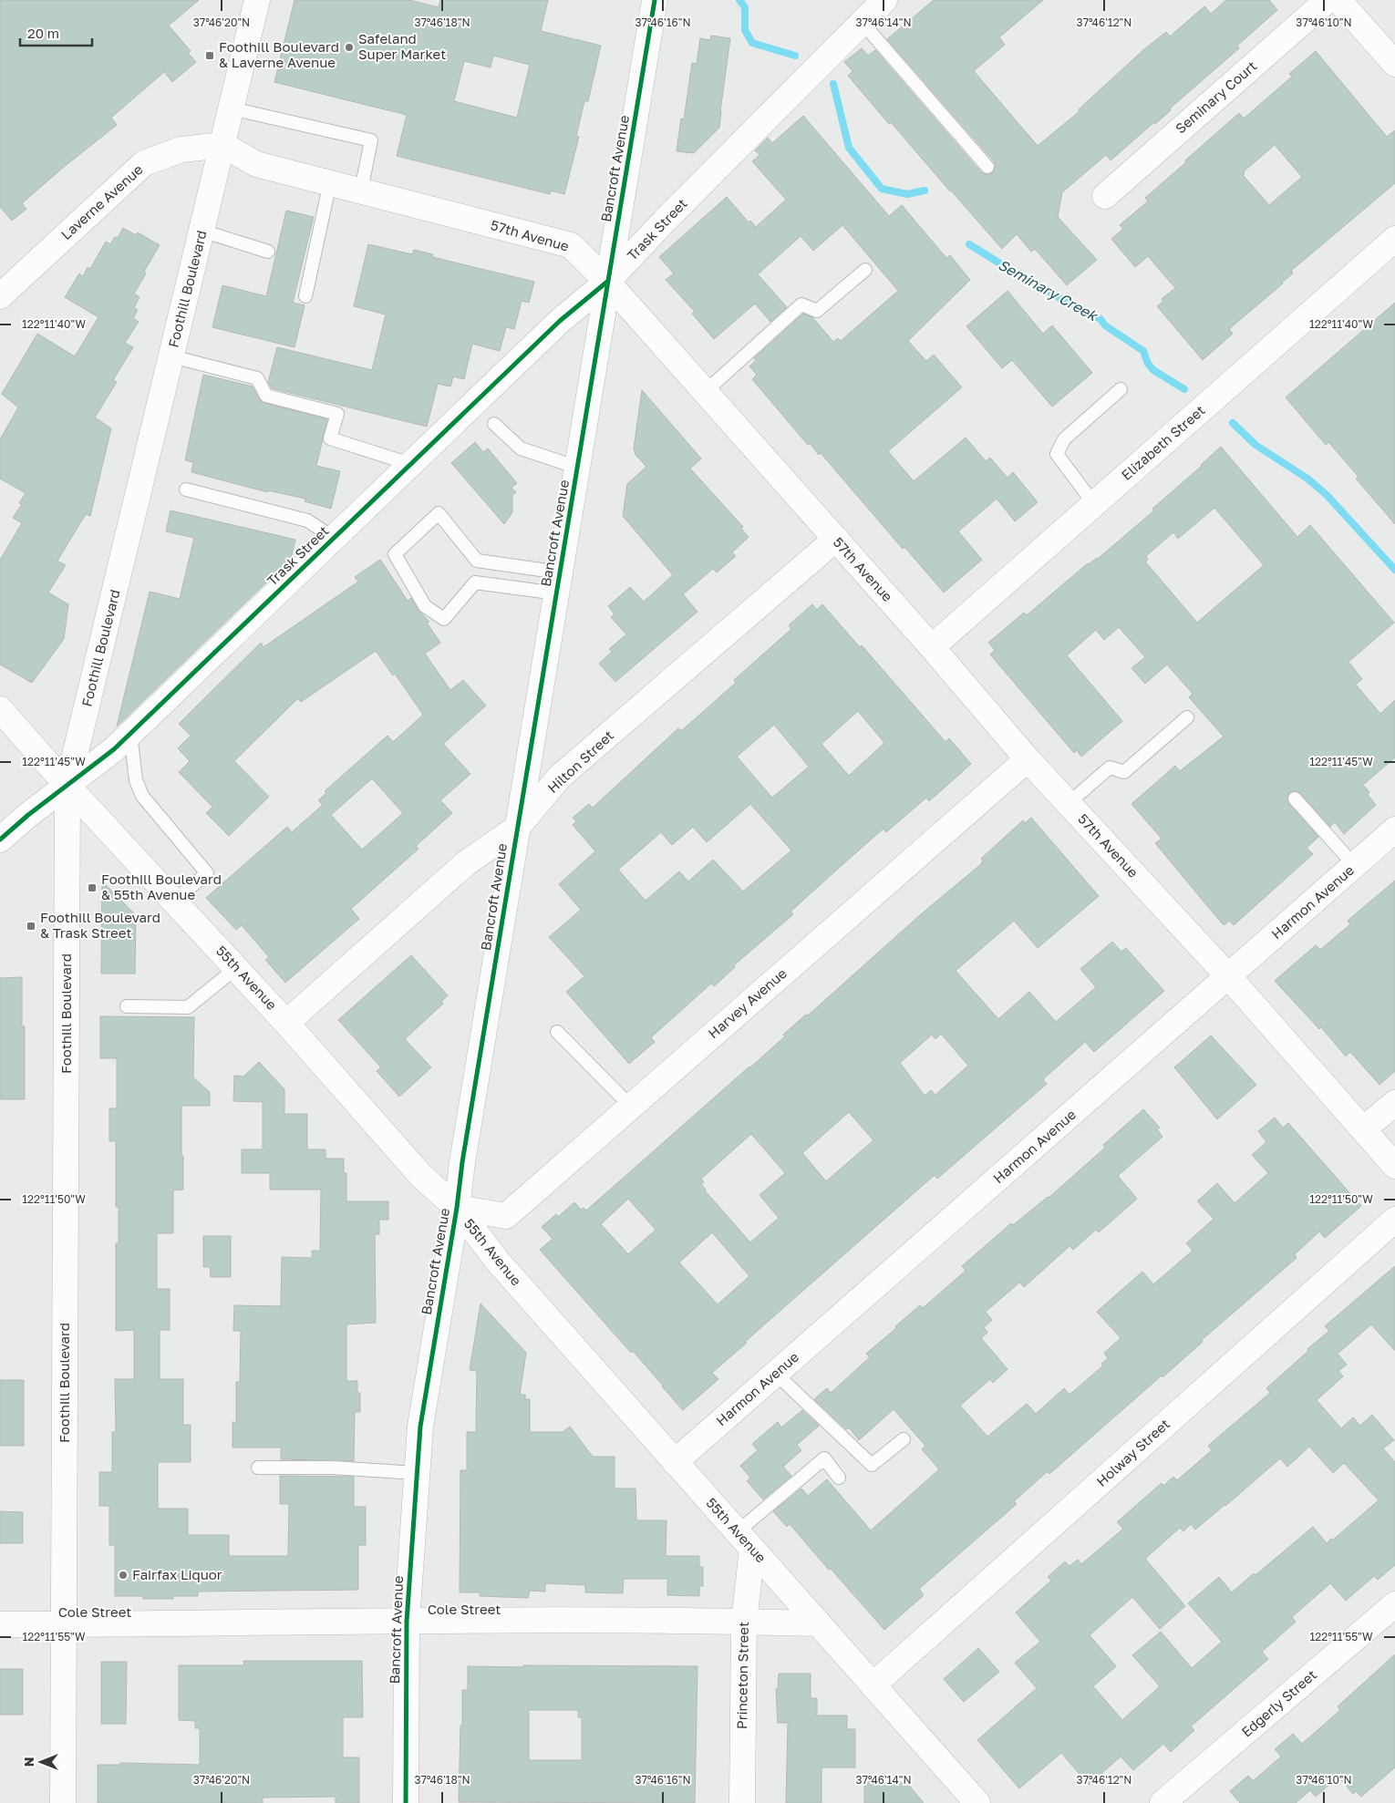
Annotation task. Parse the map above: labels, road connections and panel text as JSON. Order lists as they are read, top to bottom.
{
  "streets": {
    "street": [
      "Seminary Court",
      "Bancroft Avenue",
      "Laverne Avenue",
      "Trask Street",
      "57th Avenue",
      "Foothill Boulevard",
      "Elizabeth Street",
      "Hilton Street",
      "Harmon Avenue",
      "55th Avenue",
      "Harvey Avenue",
      "Holway Street",
      "Cole Street",
      "Princeton Street",
      "Edgerly Street"
    ]
  },
  "crossings": [
    ["Bancroft Avenue", "Trask Street"],
    ["Bancroft Avenue", "57th Avenue"],
    ["Bancroft Avenue", "Hilton Street"],
    ["Bancroft Avenue", "55th Avenue"],
    ["Bancroft Avenue", "Harvey Avenue"],
    ["Bancroft Avenue", "Cole Street"],
    ["Laverne Avenue", "57th Avenue"],
    ["Laverne Avenue", "Foothill Boulevard"],
    ["Trask Street", "57th Avenue"],
    ["Trask Street", "Foothill Boulevard"],
    ["Trask Street", "55th Avenue"],
    ["57th Avenue", "Foothill Boulevard"],
    ["57th Avenue", "Elizabeth Street"],
    ["57th Avenue", "Hilton Street"],
    ["57th Avenue", "Harmon Avenue"],
    ["57th Avenue", "Harvey Avenue"],
    ["Foothill Boulevard", "55th Avenue"],
    ["Foothill Boulevard", "Cole Street"],
    ["Hilton Street", "55th Avenue"],
    ["Harmon Avenue", "55th Avenue"],
    ["55th Avenue", "Harvey Avenue"],
    ["55th Avenue", "Holway Street"],
    ["55th Avenue", "Cole Street"],
    ["55th Avenue", "Princeton Street"],
    ["Cole Street", "Princeton Street"]
  ],
  "water": ["Seminary Creek"],
  "places": {
    "other": ["Safeland Super Market", "Fairfax Liquor"],
    "transit": ["Foothill Boulevard & Laverne Avenue", "Foothill Boulevard & 55th Avenue", "Foothill Boulevard & Trask Street"]
  },
  "scale_bar": "20 m",
  "north": "left",
  "coordinates": [
    "37°46'20\"N",
    "37°46'18\"N",
    "37°46'16\"N",
    "37°46'14\"N",
    "37°46'12\"N",
    "37°46'10\"N",
    "122°11'40\"W",
    "122°11'45\"W",
    "122°11'50\"W",
    "122°11'55\"W"
  ]
}
